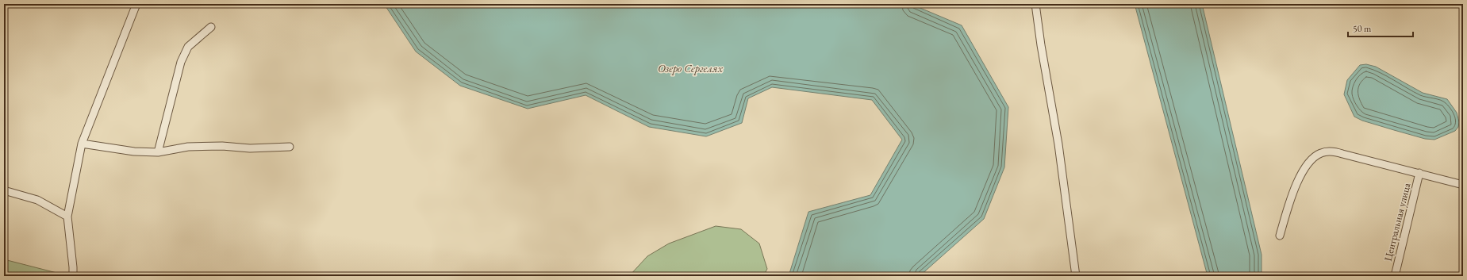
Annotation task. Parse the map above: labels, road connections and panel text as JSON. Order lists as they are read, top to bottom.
{
  "streets": {
    "street": ["Центральная улица"]
  },
  "water": ["Озеро Сергелях"],
  "scale_bar": "50 m"
}
